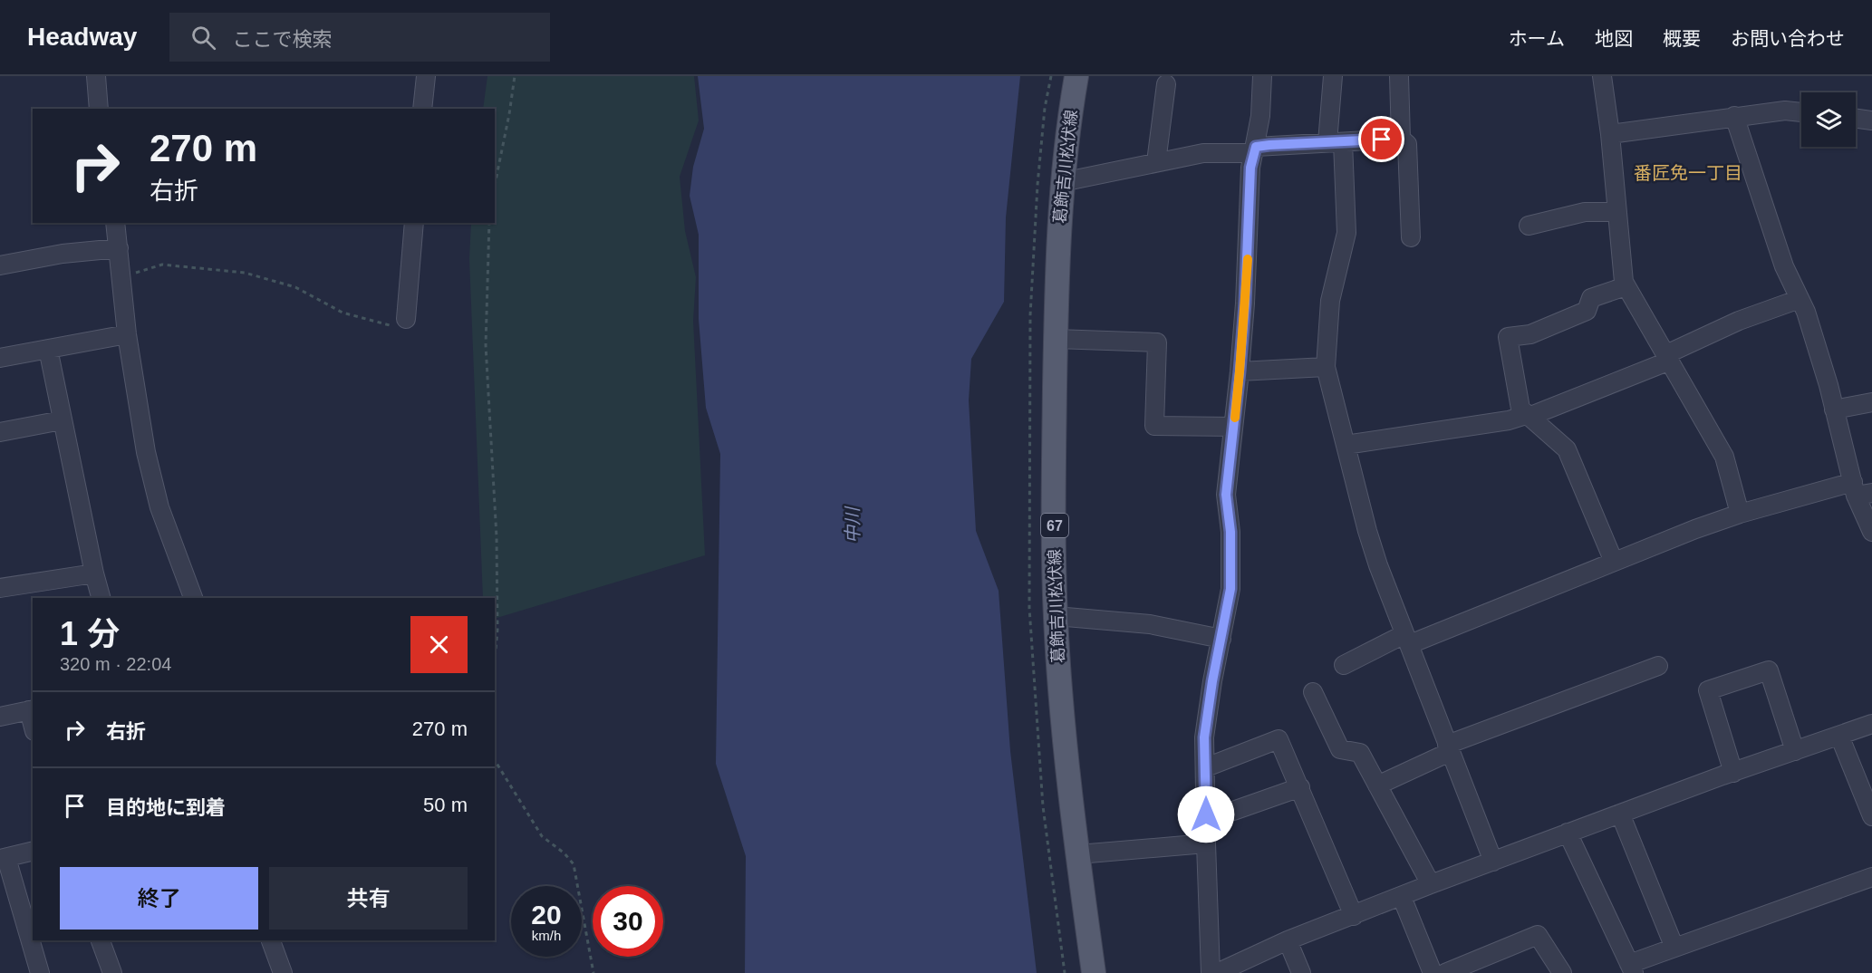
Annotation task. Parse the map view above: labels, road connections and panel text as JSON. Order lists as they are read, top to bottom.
{
  "streets": {
    "main road": ["葛飾吉川松伏線", "67"]
  },
  "districts": ["番匠免一丁目"],
  "water": ["中川"],
  "page": {
    "header": "Headway",
    "search": "ここで検索",
    "nav": [
      "ホーム",
      "地図",
      "概要",
      "お問い合わせ"
    ],
    "turn": ["270 m", "右折"],
    "heading": ["1 分", "320 m · 22:04"],
    "list": [
      {
        "name": "右折",
        "value": "270 m"
      },
      {
        "name": "目的地に到着",
        "value": "50 m"
      }
    ],
    "buttons": ["終了", "共有"],
    "speed": "20 km/h",
    "limit": "30"
  }
}
